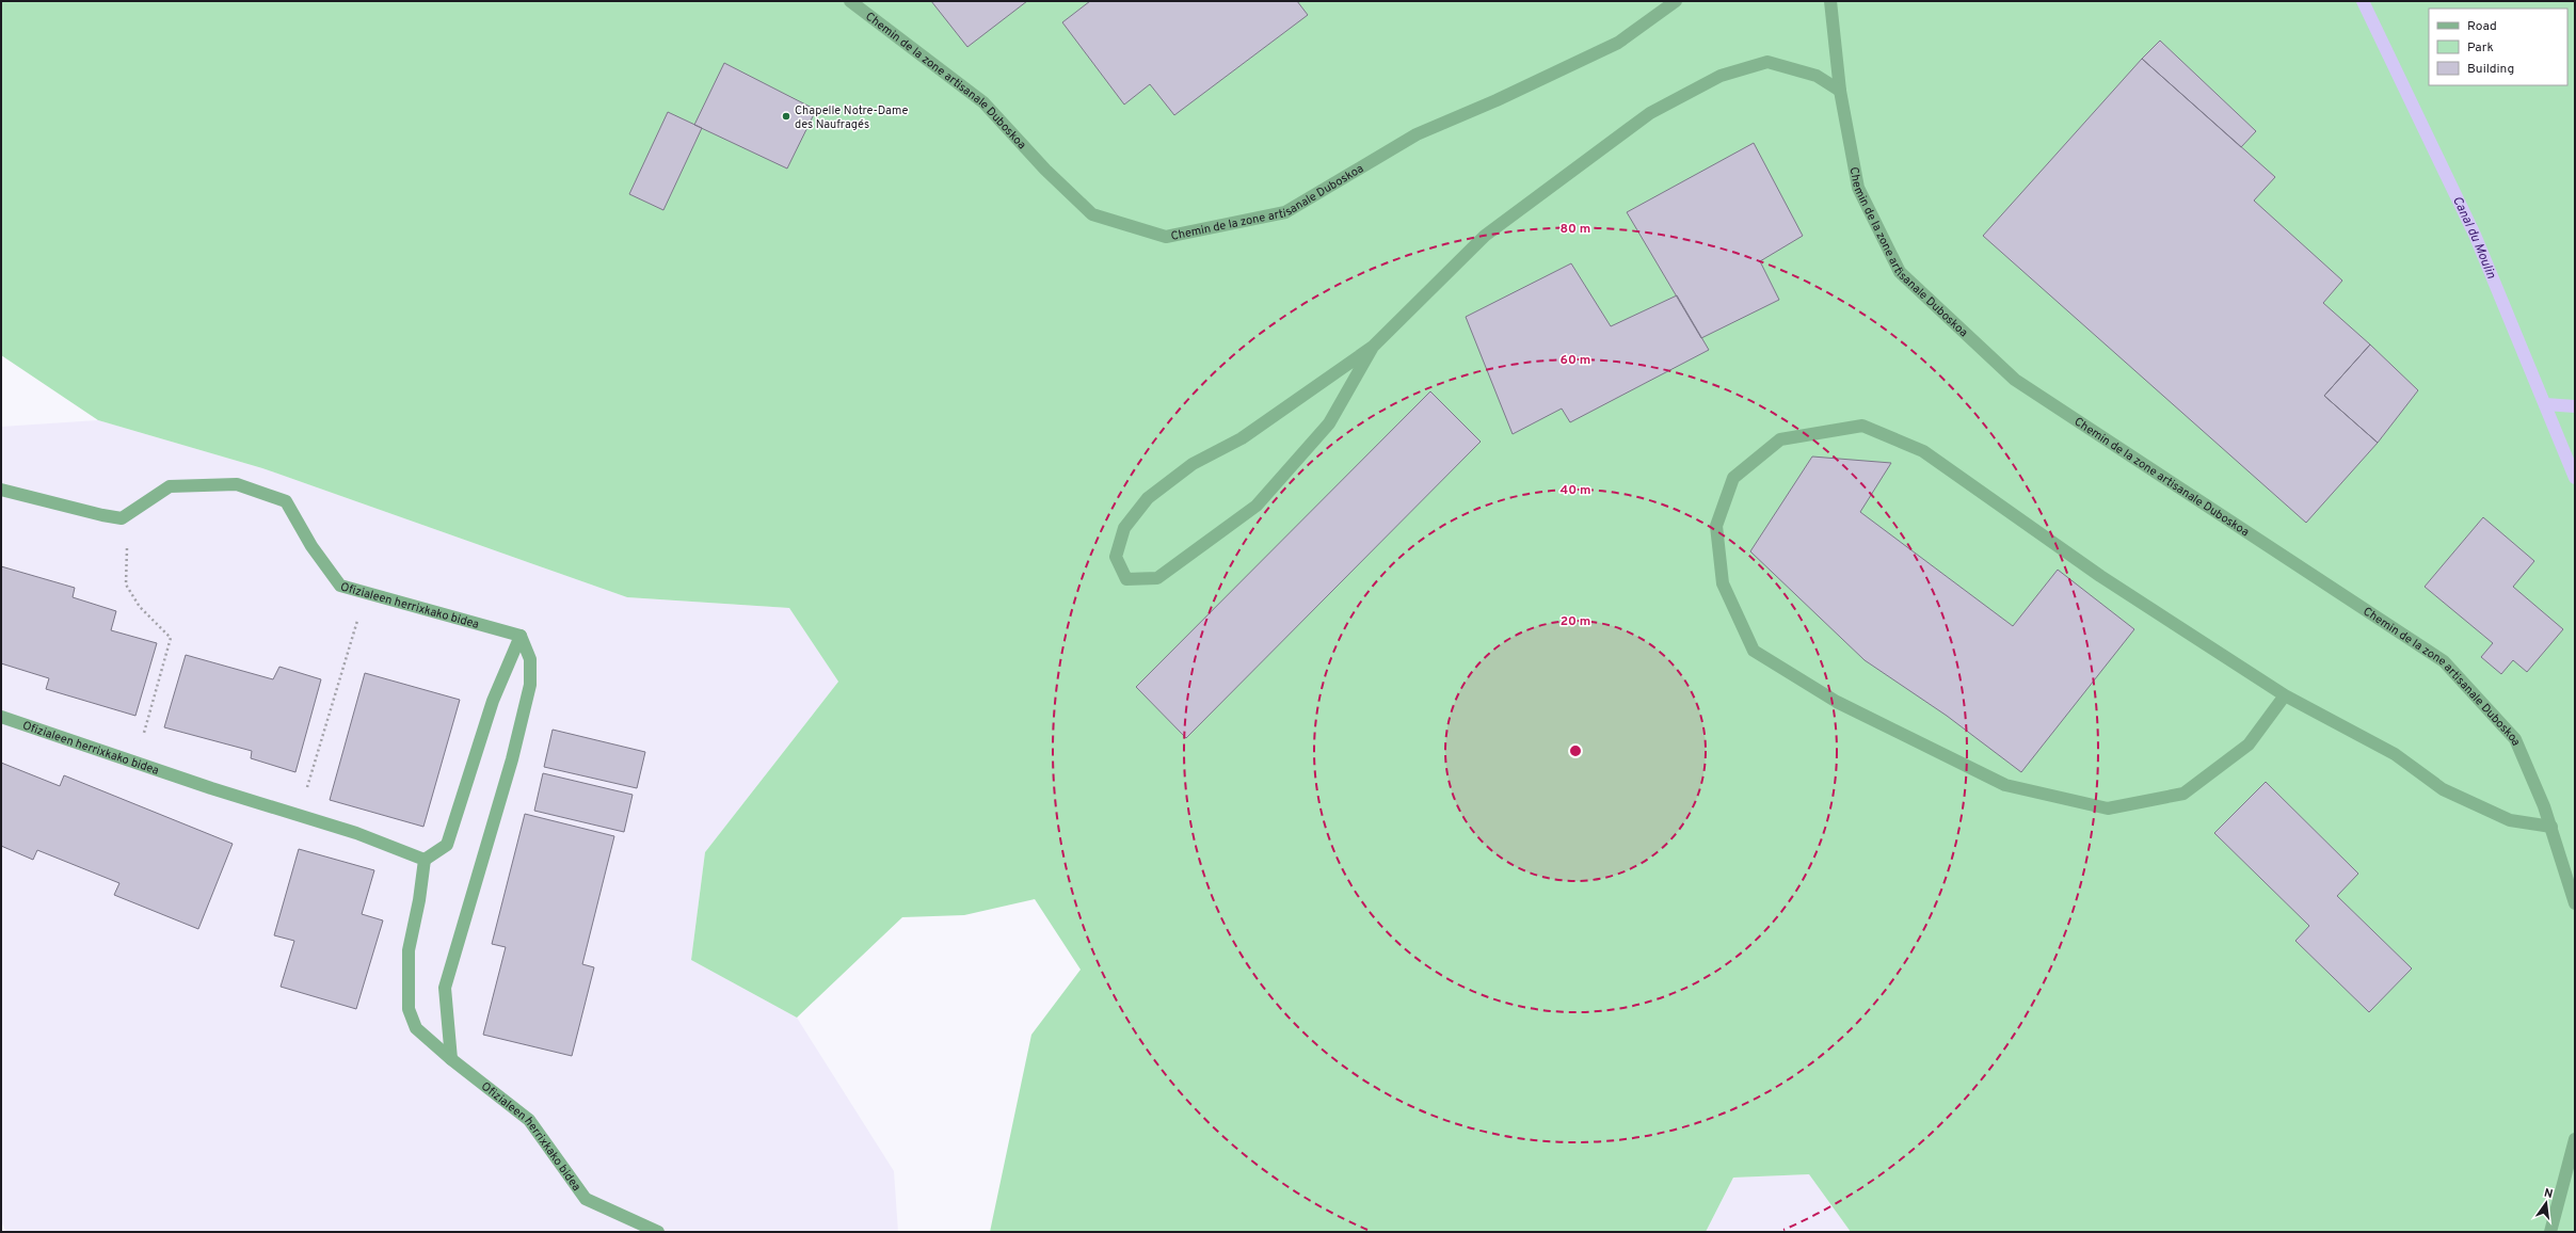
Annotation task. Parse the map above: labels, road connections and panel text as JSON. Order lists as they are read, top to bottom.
{
  "streets": {
    "street": ["Chemin de la zone artisanale Duboskoa", "Ofizialeen herrixkako bidea"]
  },
  "water": ["Canal du Moulin"],
  "places": ["Chapelle Notre-Dame des Naufragés"],
  "legend": ["Road", "Park", "Building"],
  "north": "top",
  "rings": [
    "80 m",
    "60 m",
    "40 m",
    "20 m"
  ]
}
